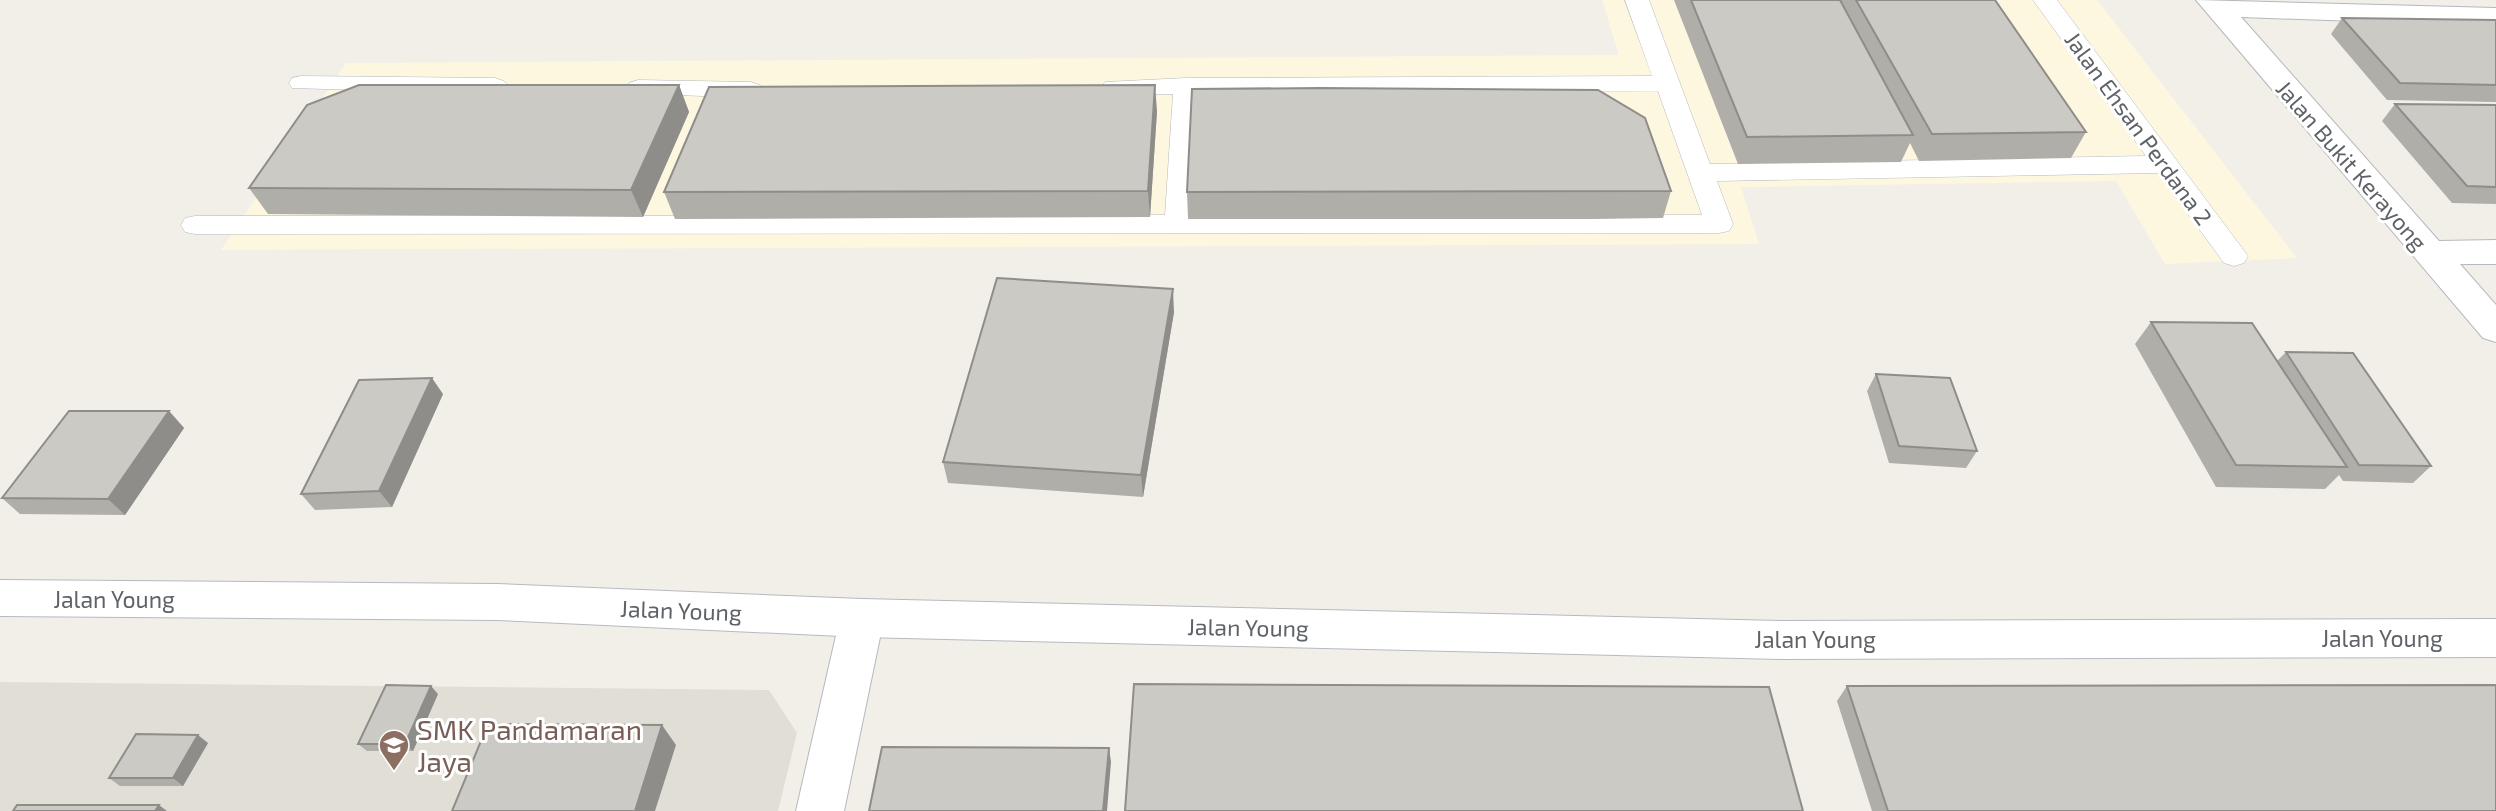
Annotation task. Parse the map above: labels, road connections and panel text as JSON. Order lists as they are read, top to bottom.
{
  "streets": {
    "main road": ["Jalan Bukit Kerayong", "Jalan Young"],
    "lane": ["Jalan Ehsan Perdana 2"]
  },
  "places": {
    "school or university": ["SMK Pandamaran Jaya"]
  }
}
